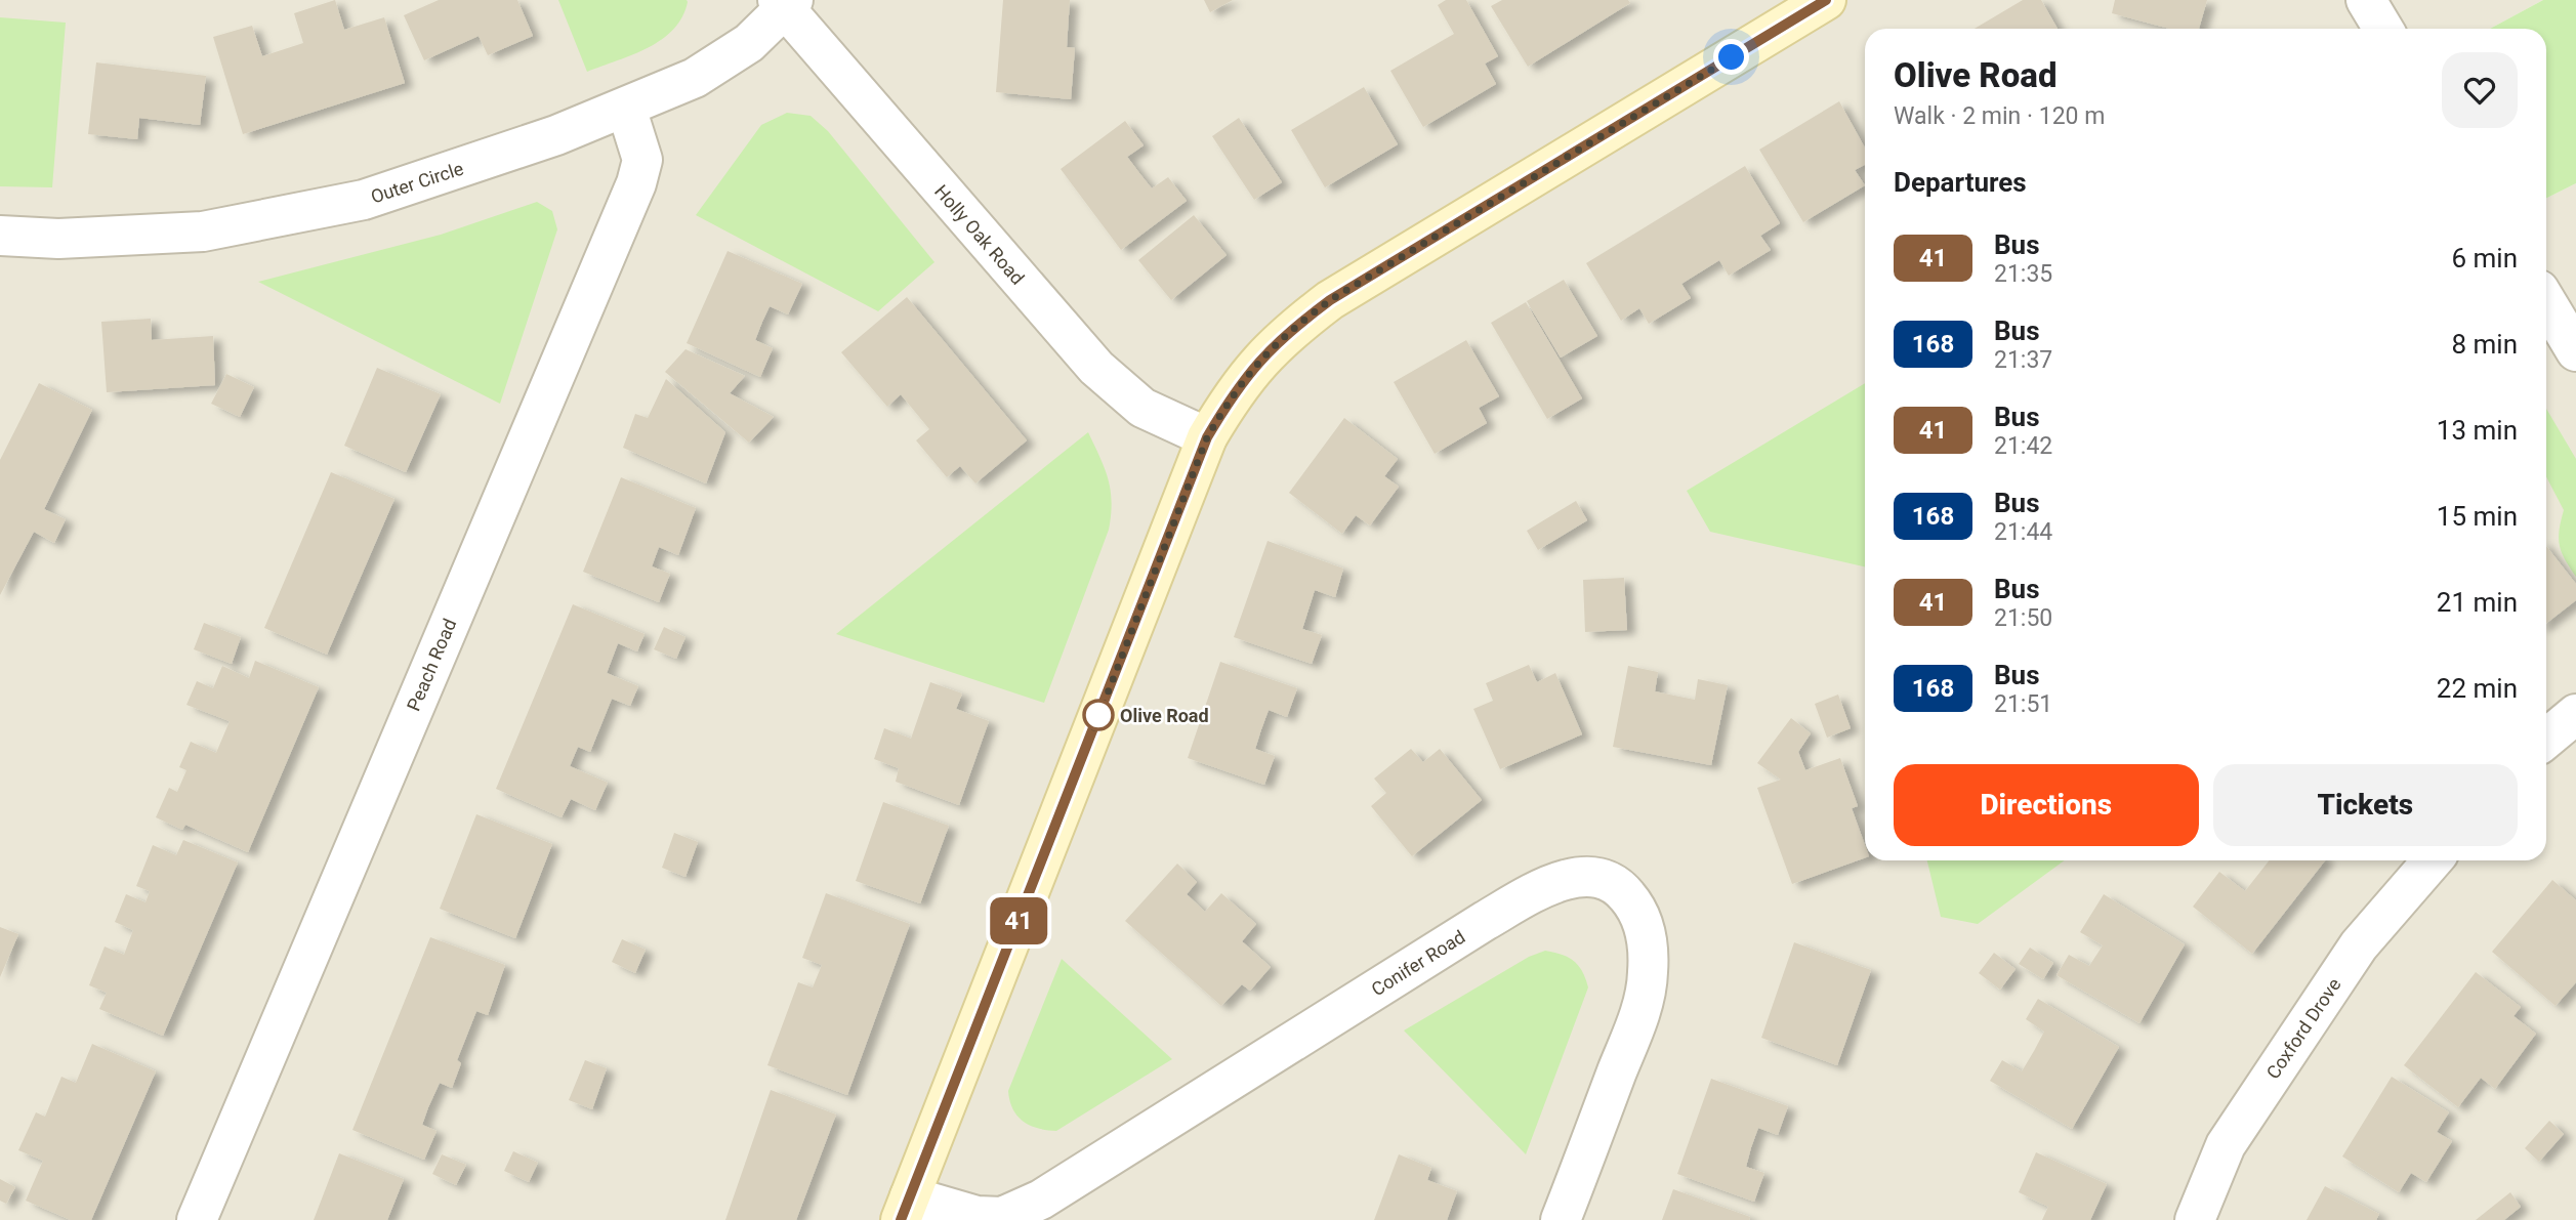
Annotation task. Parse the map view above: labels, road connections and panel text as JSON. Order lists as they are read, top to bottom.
{
  "streets": {
    "street": [
      "Outer Circle",
      "Holly Oak Road",
      "Peach Road",
      "Conifer Road",
      "Coxford Drove"
    ]
  },
  "crossings": [
    ["Outer Circle", "Holly Oak Road"],
    ["Outer Circle", "Peach Road"]
  ],
  "places": ["Olive Road"],
  "lines": ["bus line 41"],
  "page": {
    "on_map": "41",
    "heading": [
      ["Olive Road", "Walk · 2 min · 120 m"],
      "Departures"
    ],
    "list": [
      {
        "mark": "41",
        "name": "Bus",
        "note": "21:35",
        "value": "6 min"
      },
      {
        "mark": "168",
        "name": "Bus",
        "note": "21:37",
        "value": "8 min"
      },
      {
        "mark": "41",
        "name": "Bus",
        "note": "21:42",
        "value": "13 min"
      },
      {
        "mark": "168",
        "name": "Bus",
        "note": "21:44",
        "value": "15 min"
      },
      {
        "mark": "41",
        "name": "Bus",
        "note": "21:50",
        "value": "21 min"
      },
      {
        "mark": "168",
        "name": "Bus",
        "note": "21:51",
        "value": "22 min"
      }
    ],
    "buttons": ["Directions", "Tickets"]
  }
}
